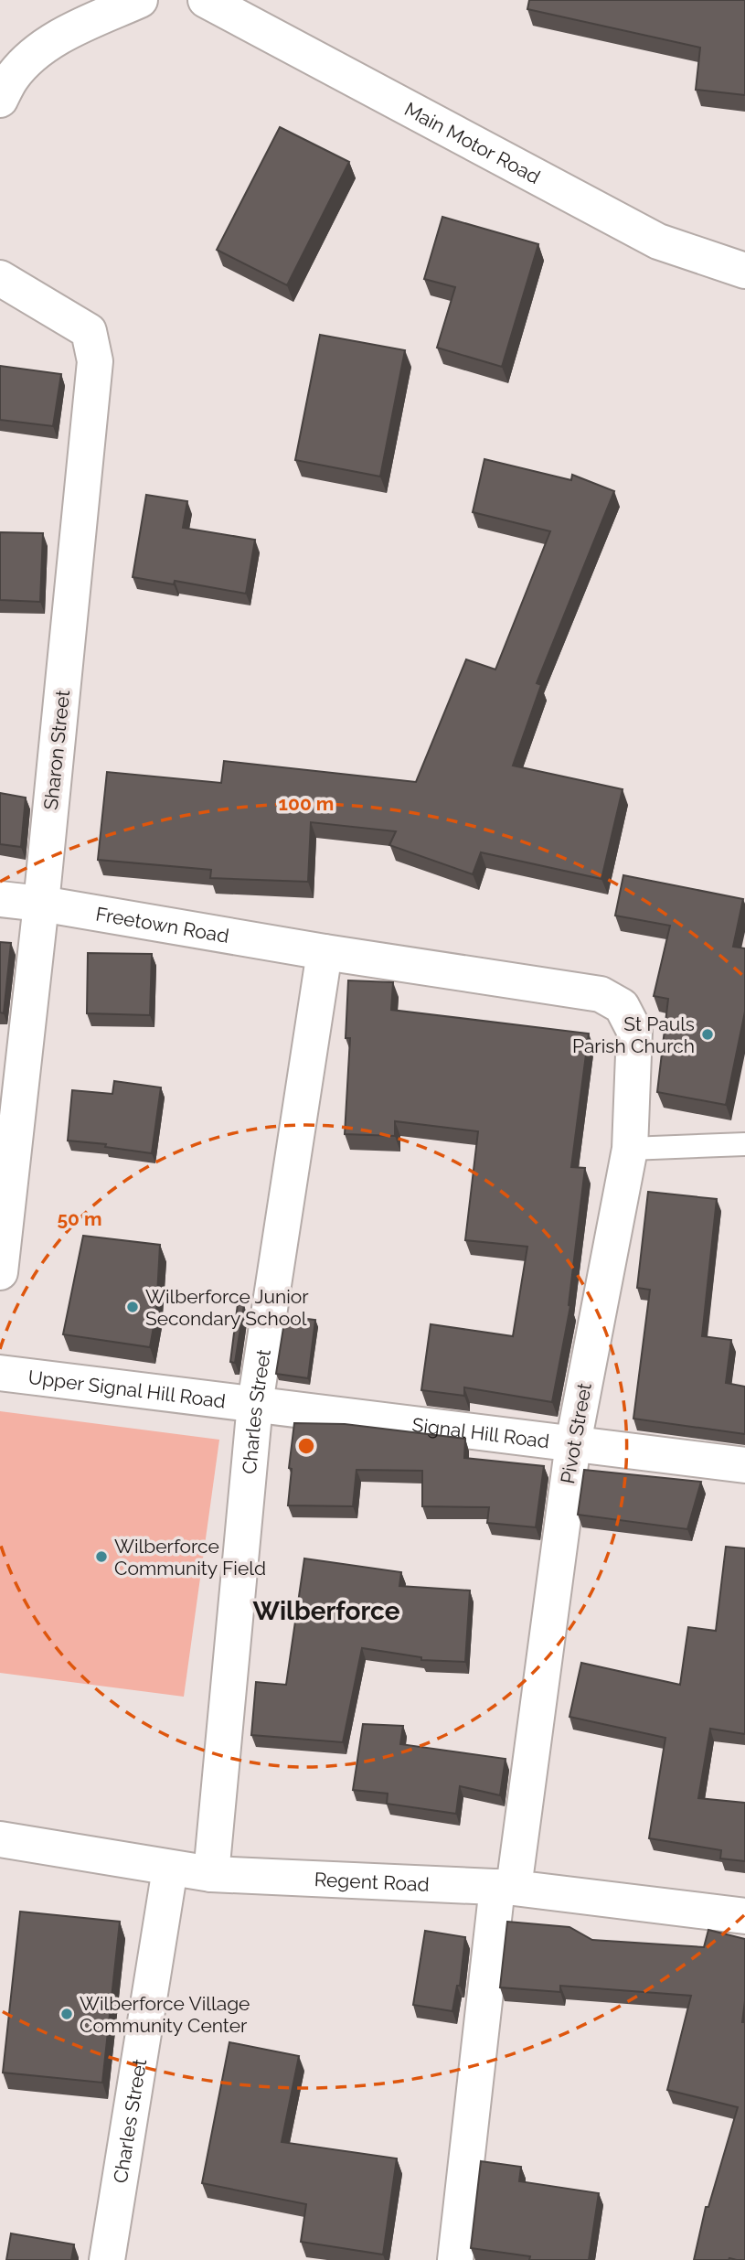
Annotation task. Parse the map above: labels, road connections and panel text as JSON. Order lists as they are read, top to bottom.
{
  "streets": {
    "street": [
      "Main Motor Road",
      "Sharon Street",
      "Freetown Road",
      "Upper Signal Hill Road",
      "Charles Street",
      "Signal Hill Road",
      "Pivot Street",
      "Regent Road"
    ]
  },
  "crossings": [
    ["Sharon Street", "Freetown Road"],
    ["Freetown Road", "Charles Street"],
    ["Freetown Road", "Pivot Street"],
    ["Upper Signal Hill Road", "Charles Street"],
    ["Upper Signal Hill Road", "Signal Hill Road"],
    ["Charles Street", "Signal Hill Road"],
    ["Charles Street", "Regent Road"],
    ["Signal Hill Road", "Pivot Street"],
    ["Pivot Street", "Regent Road"]
  ],
  "districts": ["Wilberforce"],
  "places": [
    "St Pauls Parish Church",
    "Wilberforce Junior Secondary School",
    "Wilberforce Community Field",
    "Wilberforce Village Community Center"
  ],
  "rings": ["100 m", "50 m"]
}
